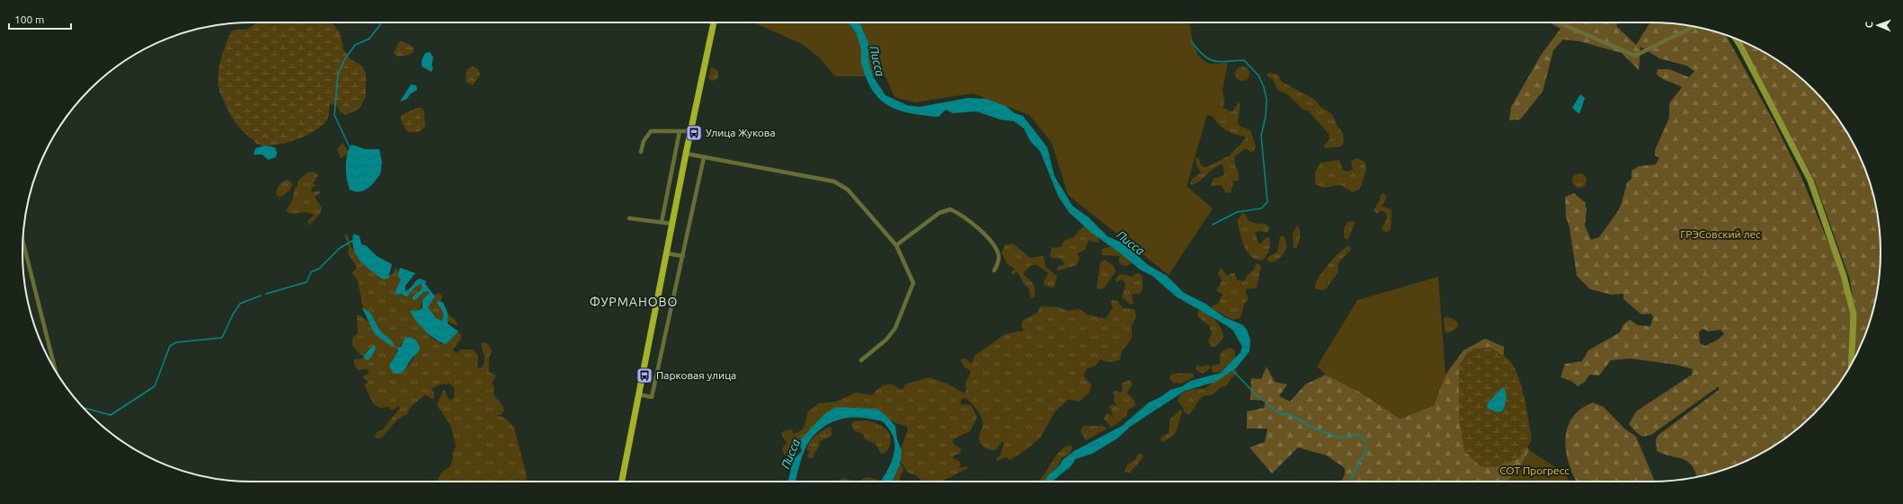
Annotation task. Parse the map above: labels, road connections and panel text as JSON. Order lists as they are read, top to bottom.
{
  "districts": ["ФУРМАНОВО"],
  "water": ["Писса"],
  "parks": ["ГРЭСовский лес", "СОТ Прогресс"],
  "places": {
    "bus stop": ["Улица Жукова", "Парковая улица"]
  },
  "scale_bar": "100 m",
  "north": "left"
}
